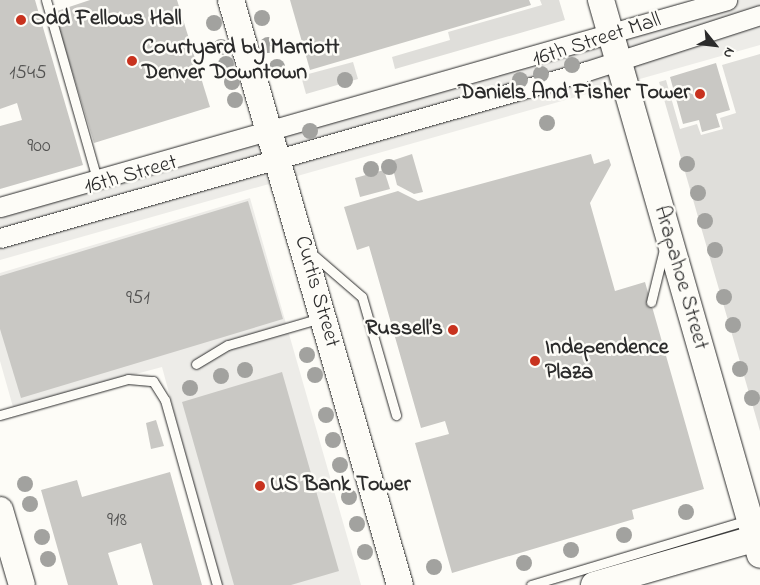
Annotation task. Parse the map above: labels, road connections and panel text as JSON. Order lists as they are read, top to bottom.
{
  "streets": {
    "street": [
      "16th Street Mall",
      "16th Street",
      "Arapahoe Street",
      "Curtis Street"
    ]
  },
  "crossings": [
    ["16th Street Mall", "16th Street"],
    ["16th Street Mall", "Arapahoe Street"],
    ["16th Street Mall", "Curtis Street"],
    ["16th Street", "Curtis Street"]
  ],
  "places": [
    "Odd Fellows Hall",
    "Courtyard by Marriott Denver Downtown",
    "Daniels And Fisher Tower",
    "Russell’s",
    "Independence Plaza",
    "US Bank Tower"
  ],
  "house_numbers": [
    "1545",
    "900",
    "951",
    "918"
  ],
  "north": "bottom right"
}
